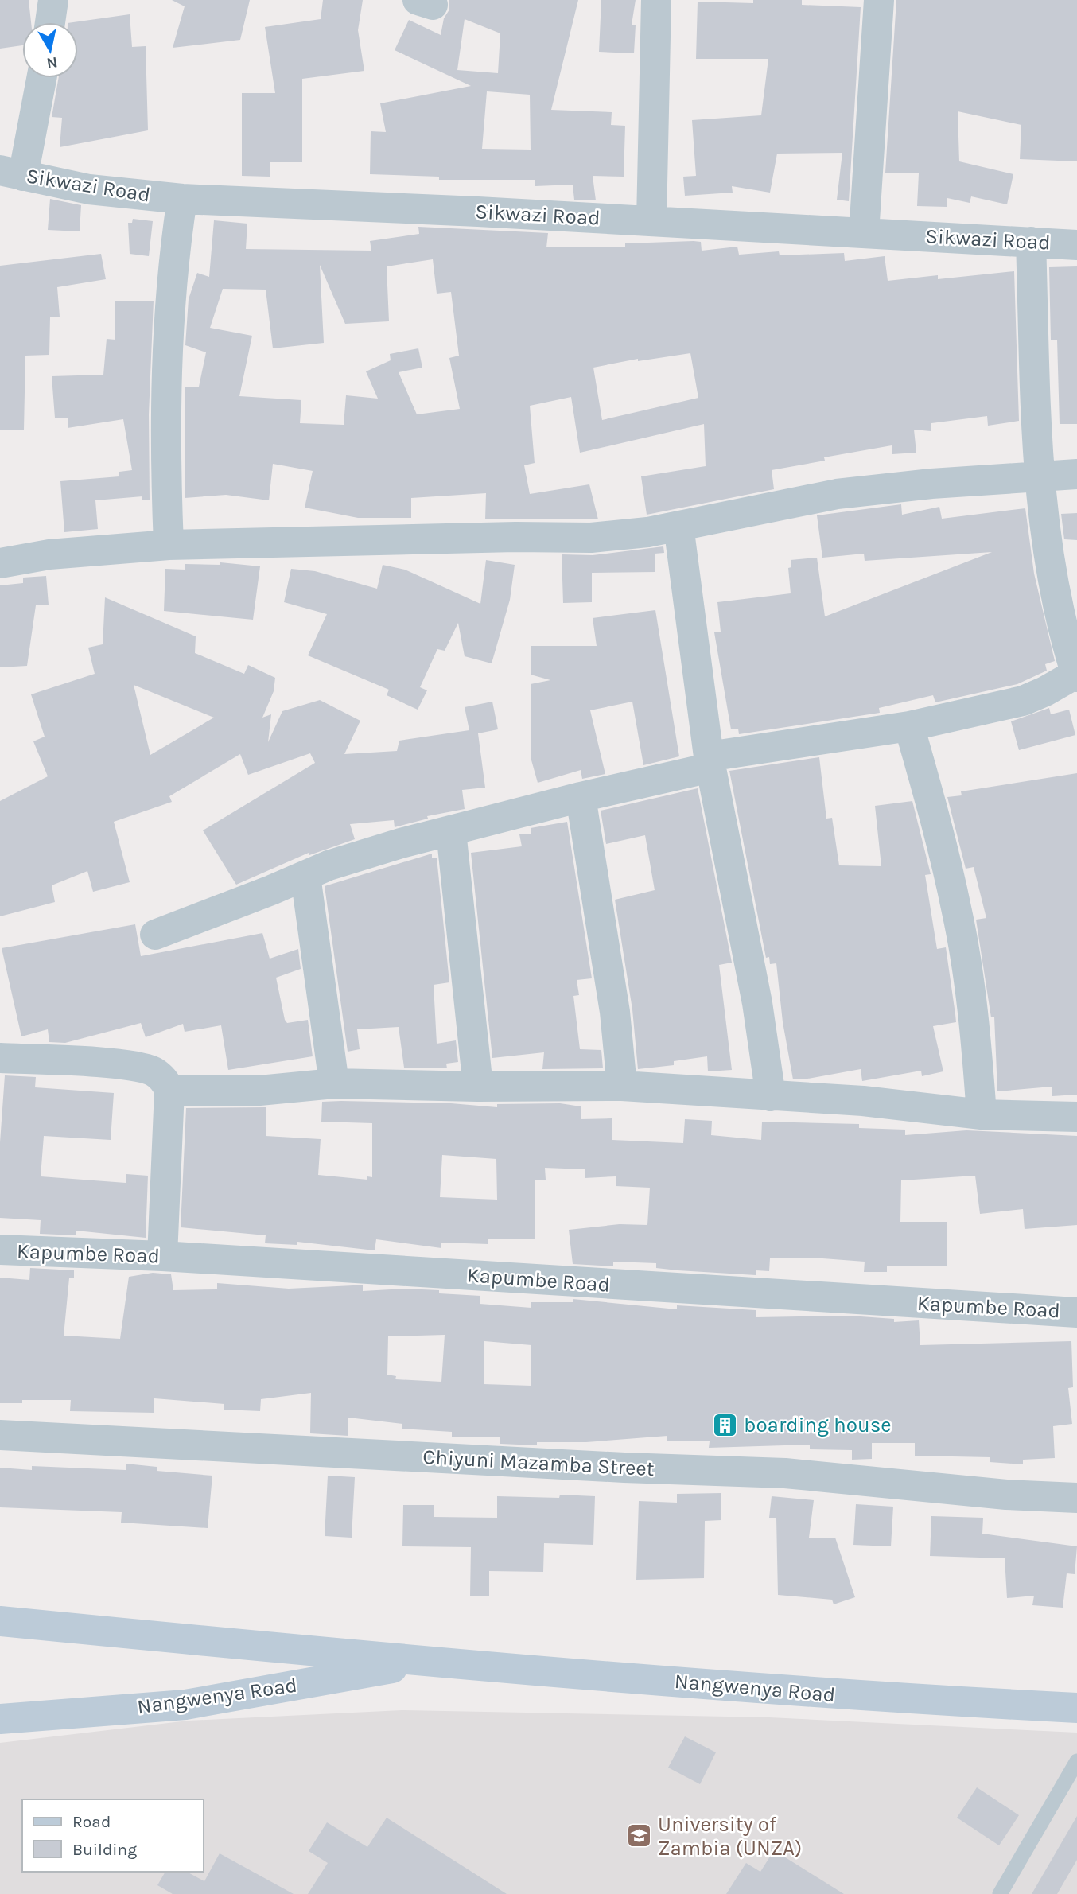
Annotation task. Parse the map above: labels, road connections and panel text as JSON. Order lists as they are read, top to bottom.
{
  "streets": {
    "main road": ["Nangwenya Road"],
    "street": ["Sikwazi Road", "Kapumbe Road", "Chiyuni Mazamba Street"]
  },
  "places": {
    "building": ["boarding house"],
    "school or university": ["University of Zambia (UNZA)"]
  },
  "legend": ["Road", "Building"],
  "north": "bottom"
}
